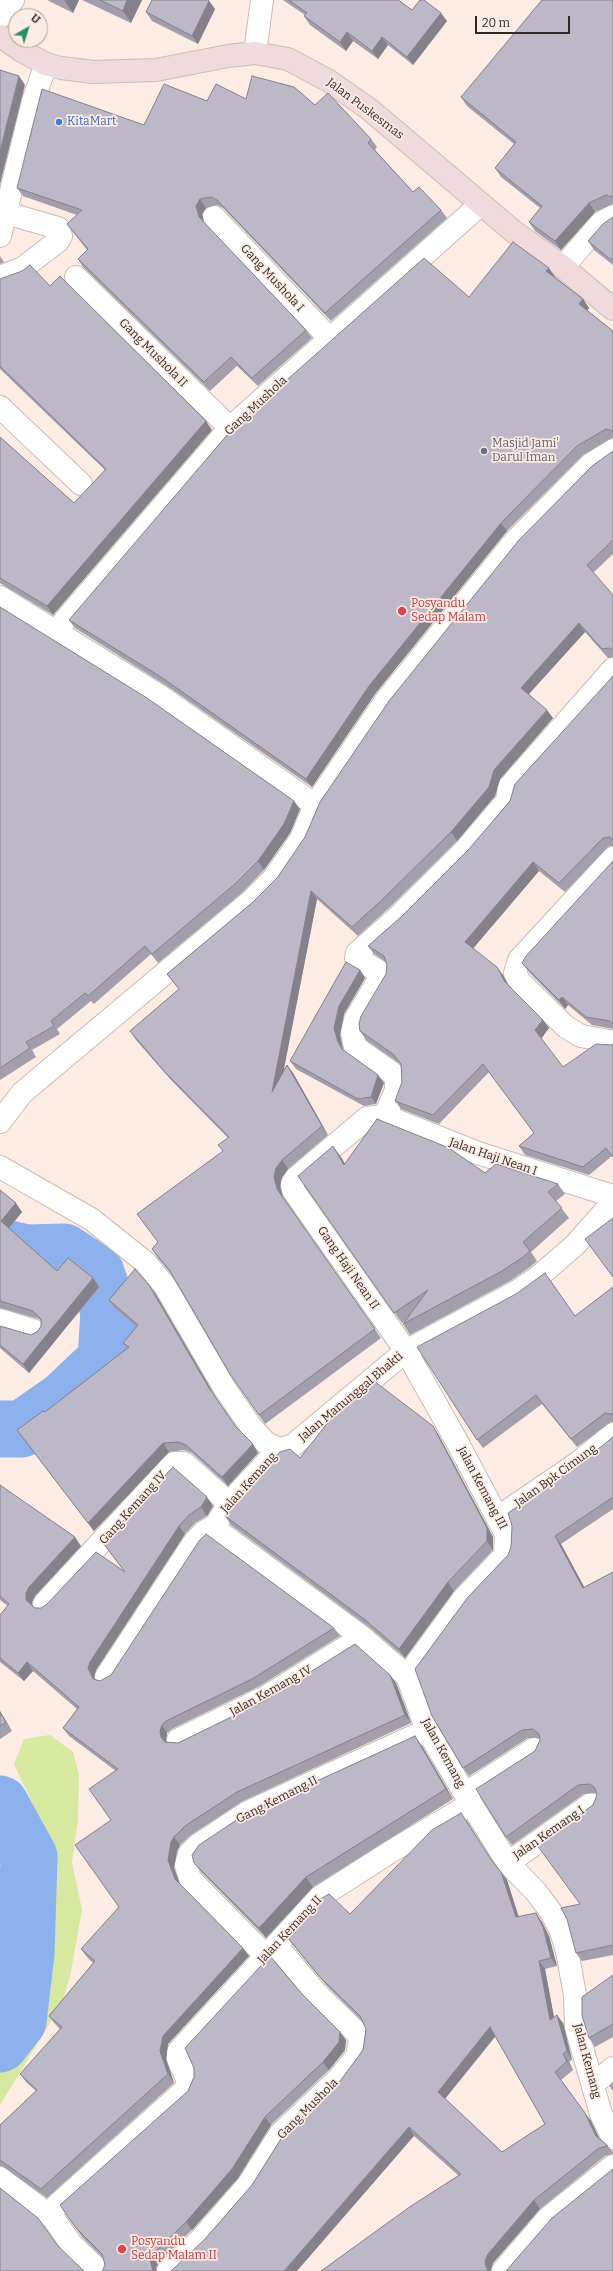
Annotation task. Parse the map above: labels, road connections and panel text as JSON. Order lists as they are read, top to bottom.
{
  "streets": {
    "street": [
      "Jalan Puskesmas",
      "Gang Mushola I",
      "Gang Mushola II",
      "Gang Mushola",
      "Jalan Haji Nean I",
      "Gang Haji Nean II",
      "Jalan Manunggal Bhakti",
      "Jalan Bpk Cimung",
      "Jalan Kemang",
      "Jalan Kemang III",
      "Gang Kemang IV",
      "Jalan Kemang IV",
      "Gang Kemang II",
      "Jalan Kemang I",
      "Jalan Kemang II"
    ]
  },
  "crossings": [
    ["Jalan Puskesmas", "Gang Mushola"],
    ["Gang Mushola I", "Gang Mushola"],
    ["Gang Mushola II", "Gang Mushola"],
    ["Gang Mushola", "Gang Kemang II"],
    ["Gang Mushola", "Jalan Kemang II"],
    ["Jalan Haji Nean I", "Gang Haji Nean II"],
    ["Gang Haji Nean II", "Jalan Manunggal Bhakti"],
    ["Gang Haji Nean II", "Jalan Kemang III"],
    ["Jalan Manunggal Bhakti", "Jalan Kemang"],
    ["Jalan Manunggal Bhakti", "Jalan Kemang III"],
    ["Jalan Bpk Cimung", "Jalan Kemang III"],
    ["Jalan Kemang", "Jalan Kemang III"],
    ["Jalan Kemang", "Gang Kemang IV"],
    ["Jalan Kemang", "Jalan Kemang IV"],
    ["Jalan Kemang", "Gang Kemang II"],
    ["Jalan Kemang", "Jalan Kemang I"],
    ["Jalan Kemang", "Jalan Kemang II"],
    ["Gang Kemang II", "Jalan Kemang II"]
  ],
  "places": [
    "KitaMart",
    "Masjid Jami' Darul Iman",
    "Posyandu Sedap Malam",
    "Posyandu Sedap Malam II"
  ],
  "scale_bar": "20 m",
  "north": "top right"
}
